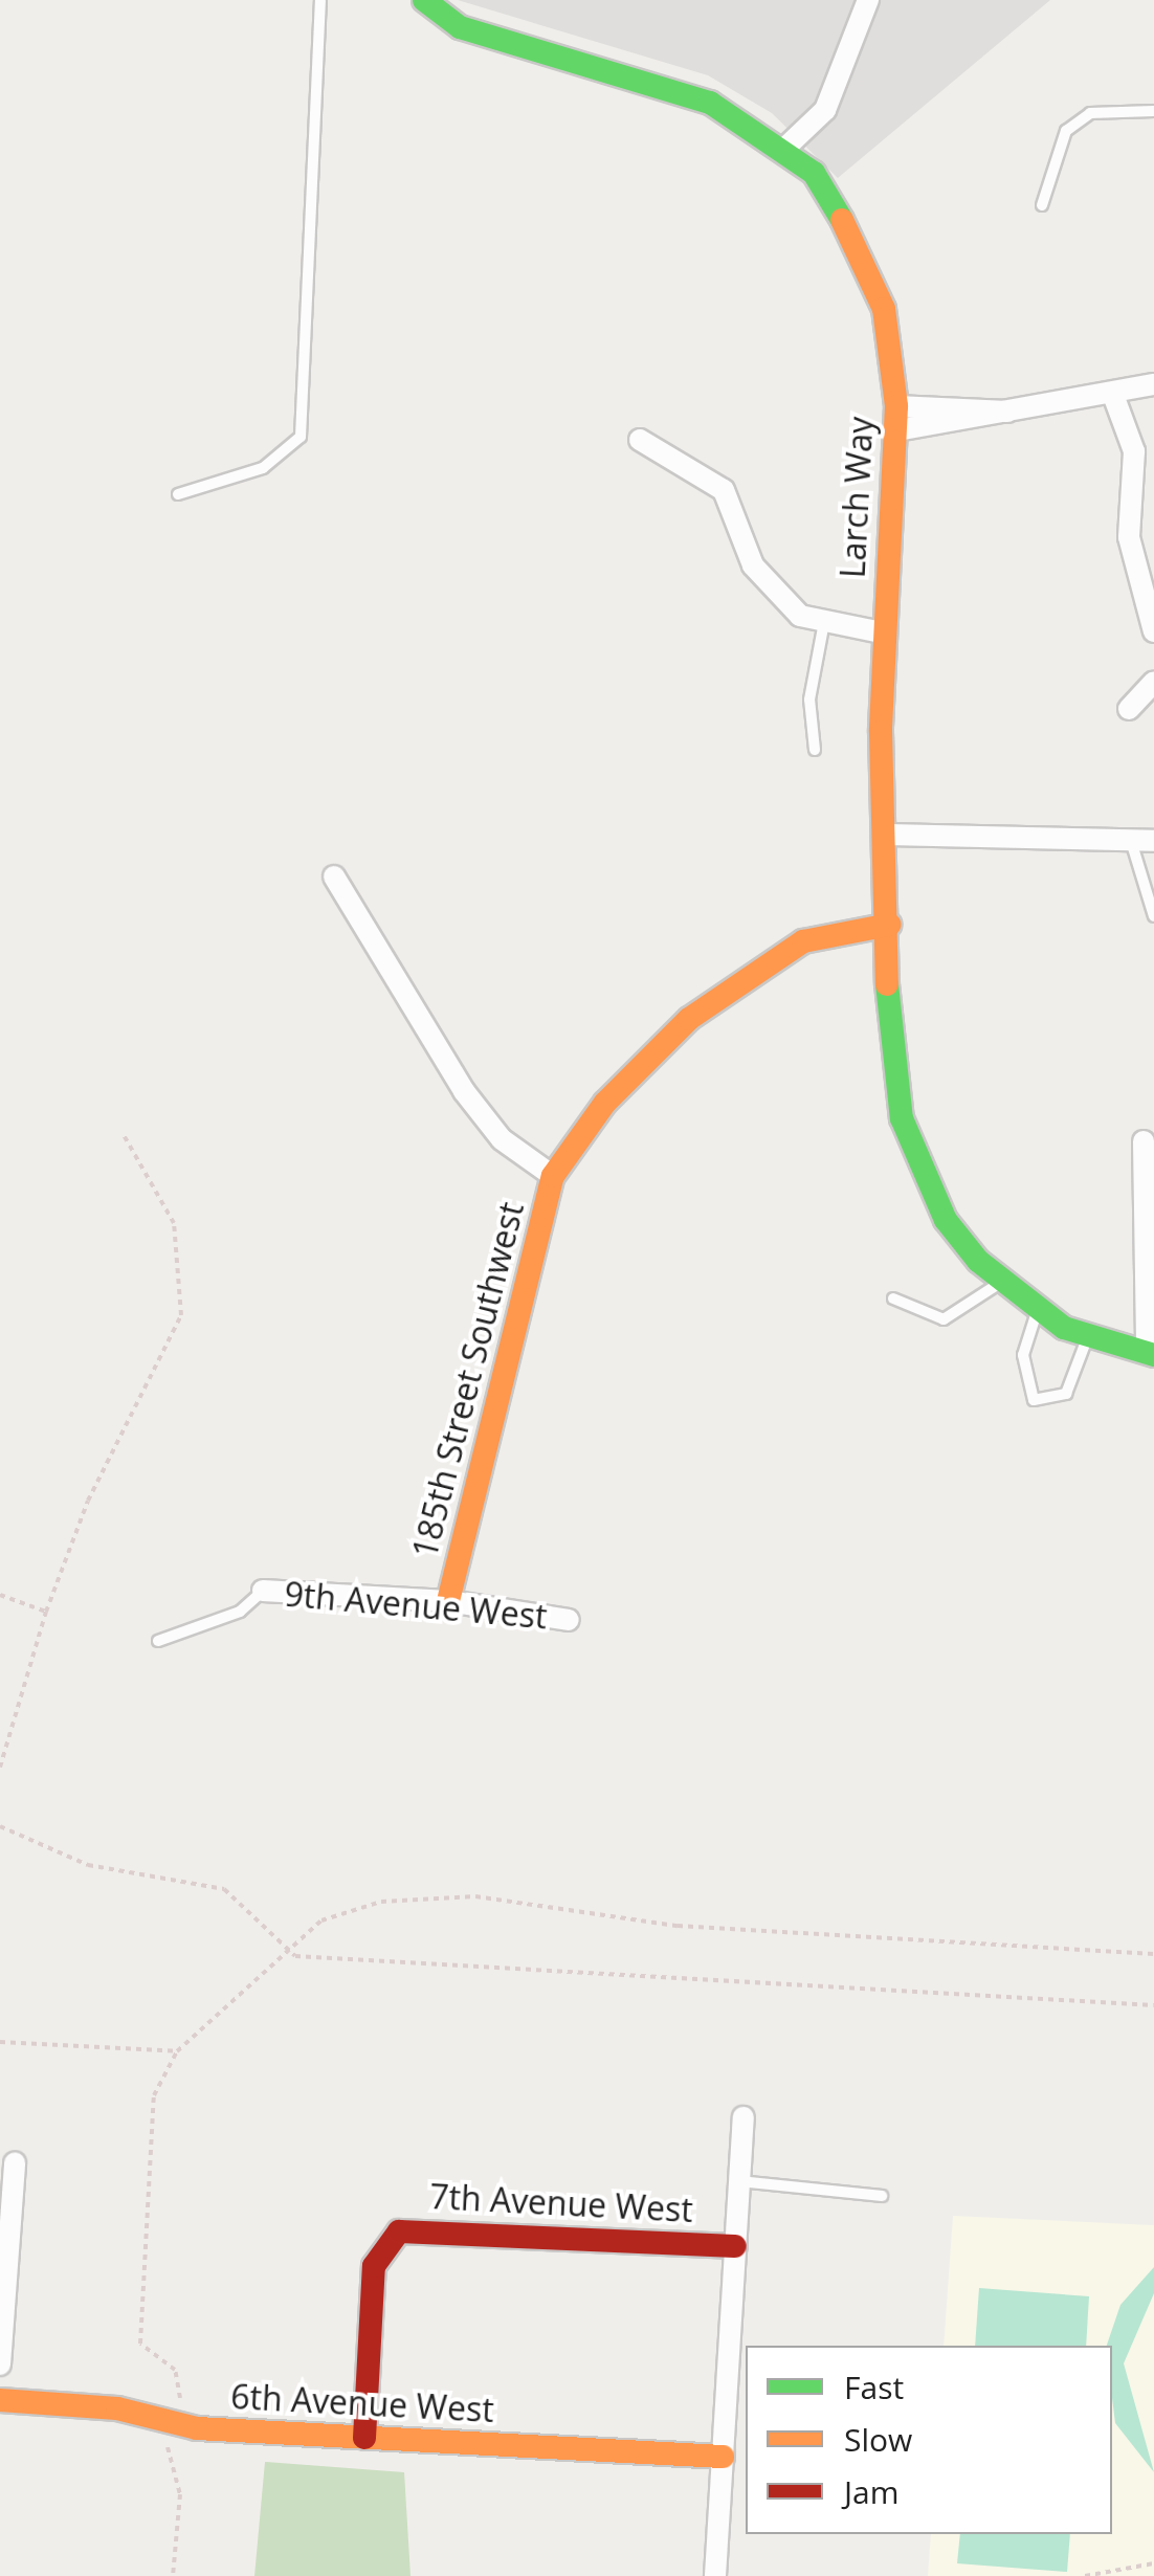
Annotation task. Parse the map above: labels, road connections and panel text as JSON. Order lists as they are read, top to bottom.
{
  "streets": {
    "street": [
      "Larch Way",
      "185th Street Southwest",
      "9th Avenue West",
      "7th Avenue West",
      "6th Avenue West"
    ]
  },
  "crossings": [
    ["185th Street Southwest", "9th Avenue West"],
    ["7th Avenue West", "6th Avenue West"]
  ],
  "legend": ["Fast", "Slow", "Jam"]
}
